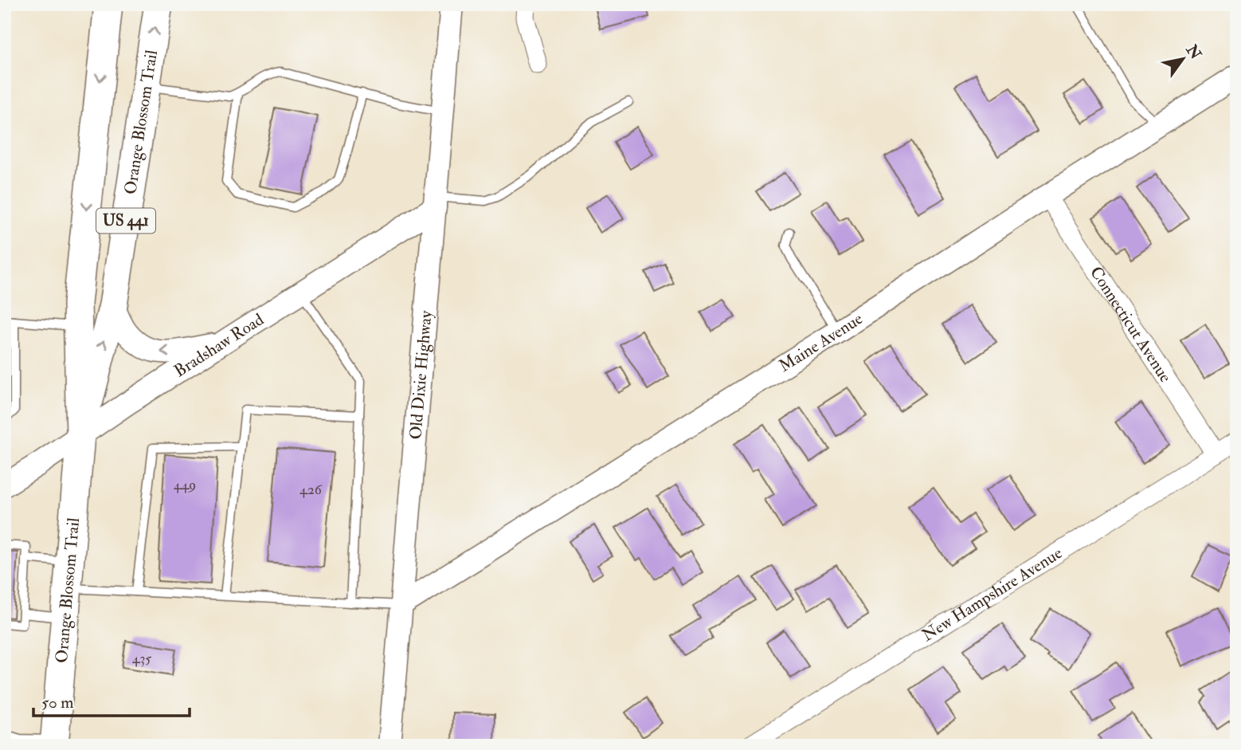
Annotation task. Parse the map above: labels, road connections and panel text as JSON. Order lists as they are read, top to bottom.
{
  "streets": {
    "main road": ["Orange Blossom Trail", "US 441"],
    "street": [
      "Connecticut Avenue",
      "Maine Avenue",
      "Bradshaw Road",
      "Old Dixie Highway",
      "New Hampshire Avenue"
    ]
  },
  "crossings": [
    ["Orange Blossom Trail", "Bradshaw Road"],
    ["Connecticut Avenue", "Maine Avenue"],
    ["Connecticut Avenue", "New Hampshire Avenue"],
    ["Maine Avenue", "Old Dixie Highway"],
    ["Bradshaw Road", "Old Dixie Highway"]
  ],
  "house_numbers": ["449", "426", "435"],
  "scale_bar": "50 m",
  "north": "top right"
}
